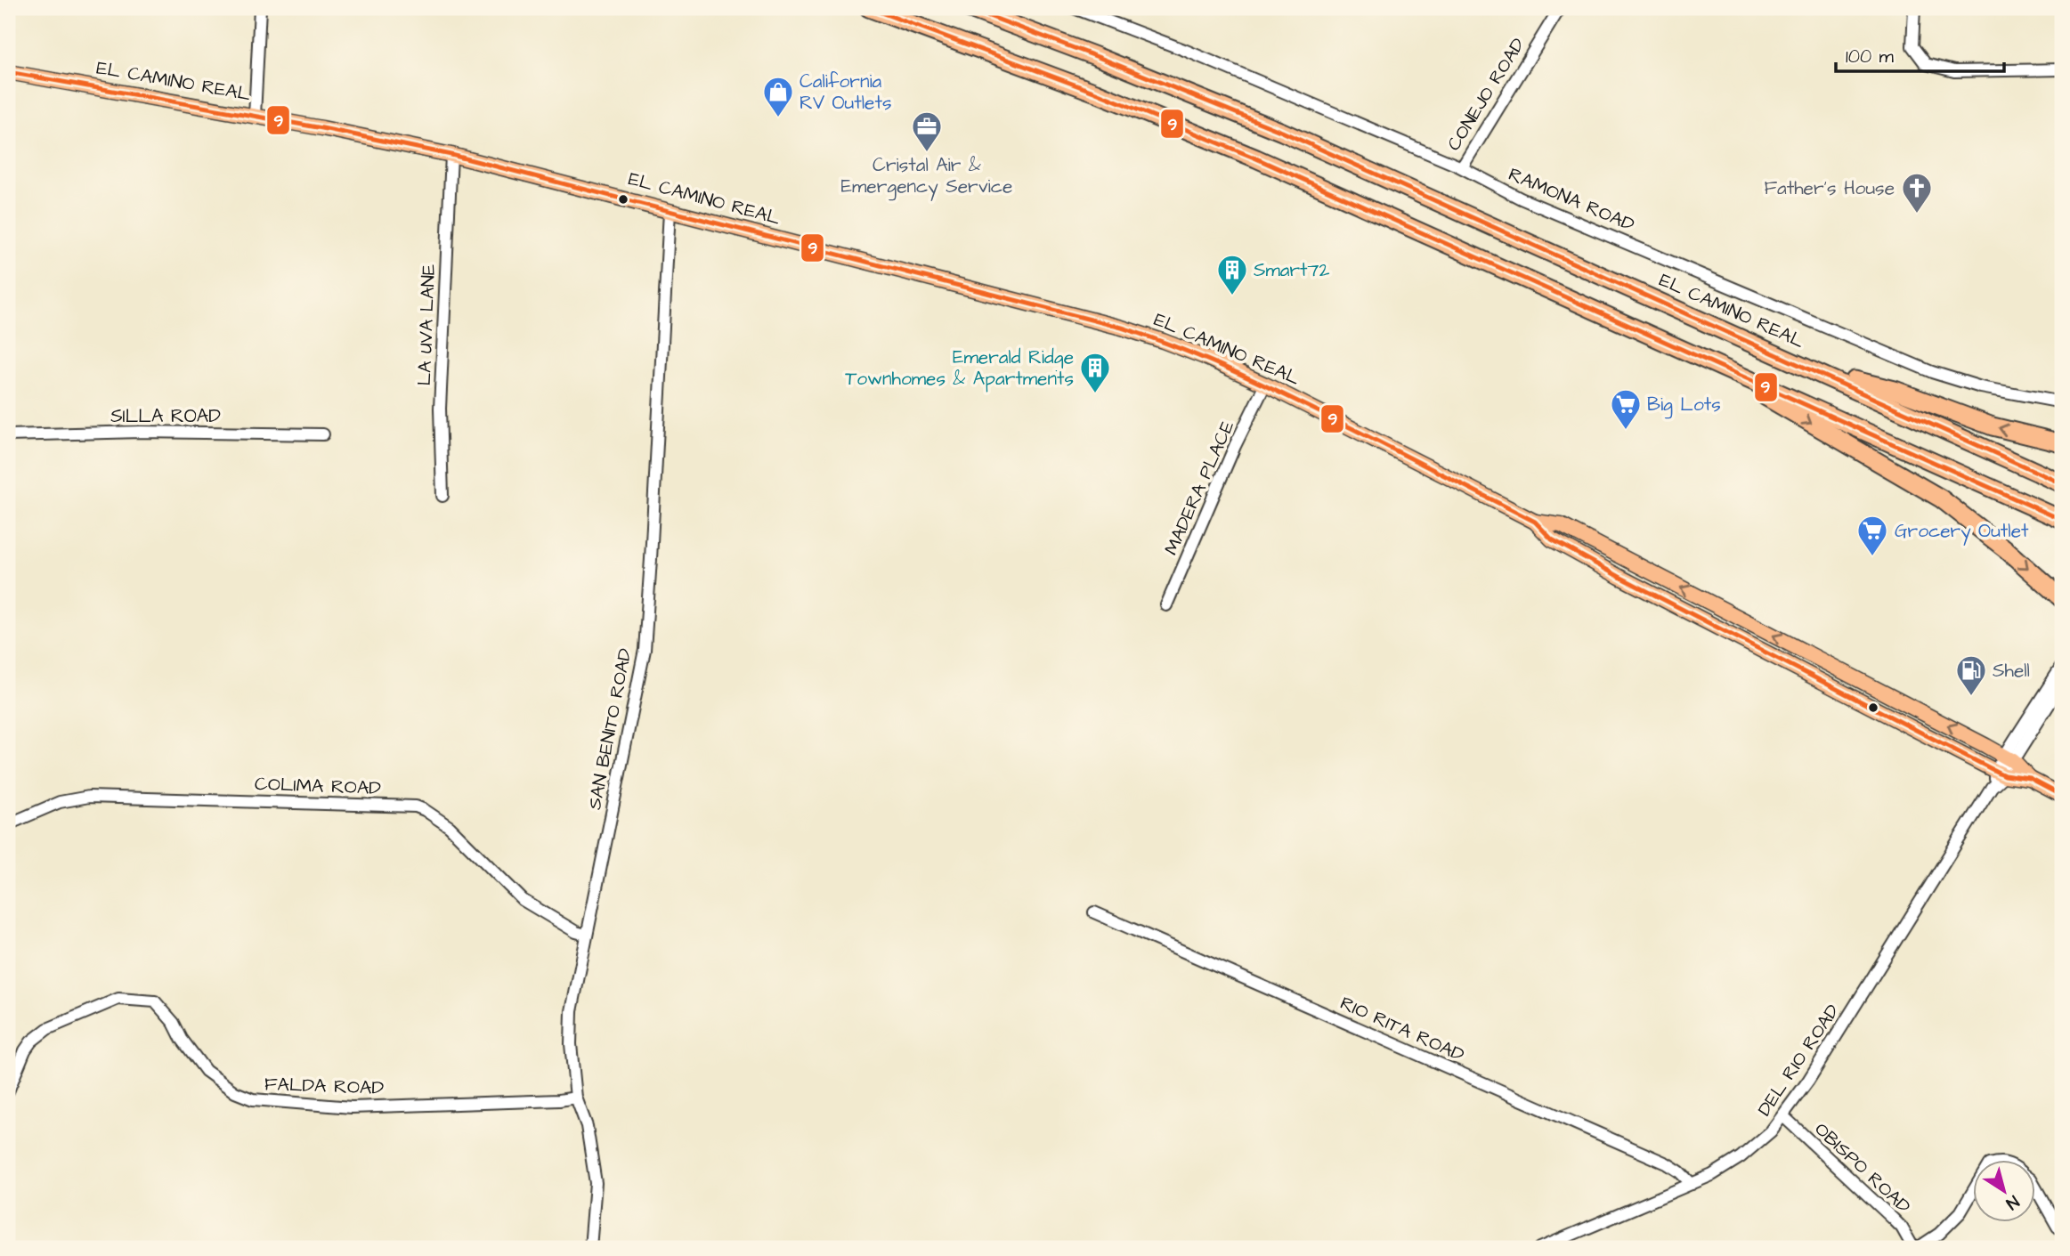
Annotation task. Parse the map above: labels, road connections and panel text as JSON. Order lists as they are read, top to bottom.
{
  "streets": {
    "highway": ["EL CAMINO REAL"],
    "street": [
      "CONEJO ROAD",
      "RAMONA ROAD",
      "LA UVA LANE",
      "SILLA ROAD",
      "MADERA PLACE",
      "SAN BENITO ROAD",
      "COLIMA ROAD",
      "RIO RITA ROAD",
      "DEL RIO ROAD",
      "FALDA ROAD",
      "OBISPO ROAD"
    ]
  },
  "crossings": [
    ["EL CAMINO REAL", "LA UVA LANE"],
    ["EL CAMINO REAL", "MADERA PLACE"],
    ["EL CAMINO REAL", "SAN BENITO ROAD"],
    ["EL CAMINO REAL", "DEL RIO ROAD"],
    ["CONEJO ROAD", "RAMONA ROAD"],
    ["SAN BENITO ROAD", "COLIMA ROAD"],
    ["SAN BENITO ROAD", "FALDA ROAD"],
    ["RIO RITA ROAD", "DEL RIO ROAD"],
    ["DEL RIO ROAD", "OBISPO ROAD"]
  ],
  "places": {
    "shop": ["California RV Outlets"],
    "office": ["Cristal Air & Emergency Service"],
    "church": ["Father's House"],
    "building": ["Smart72", "Emerald Ridge Townhomes & Apartments"],
    "supermarket": ["Big Lots", "Grocery Outlet"],
    "fuel station": ["Shell"]
  },
  "lines": ["transit line 9"],
  "scale_bar": "100 m",
  "north": "bottom right"
}
